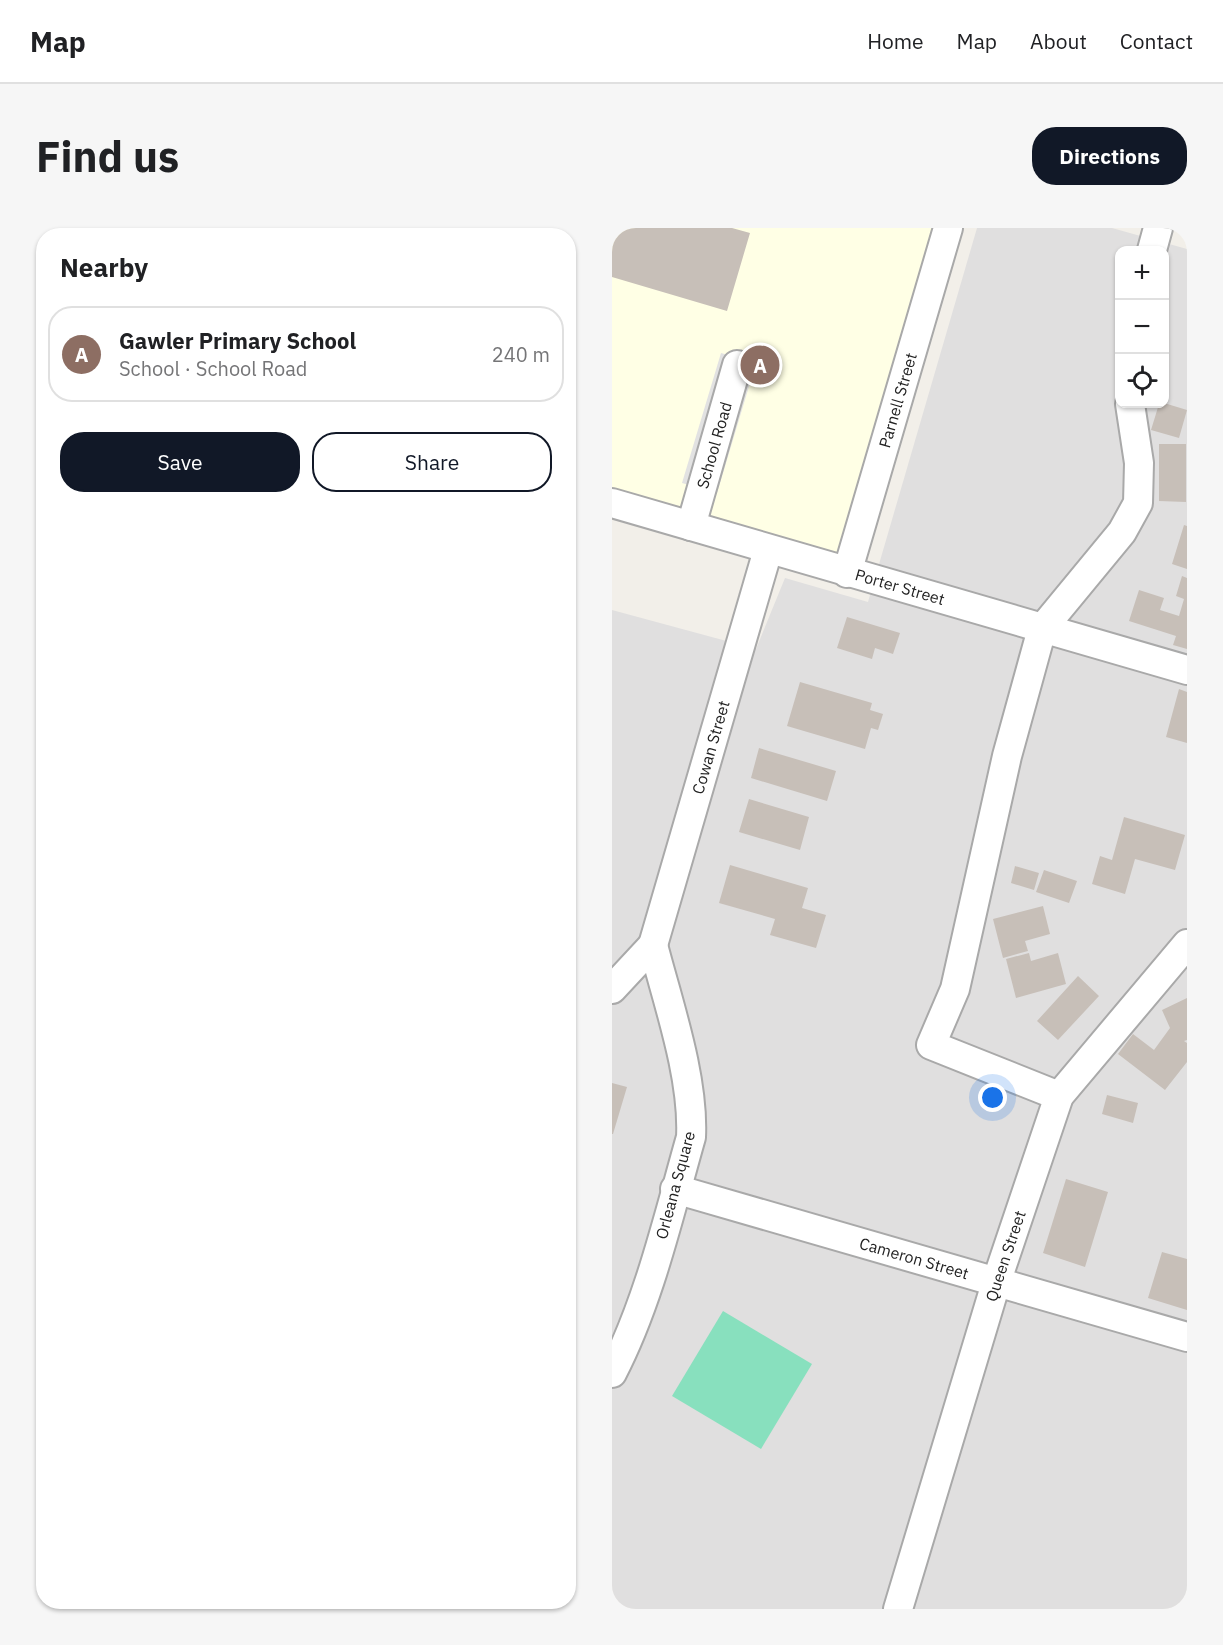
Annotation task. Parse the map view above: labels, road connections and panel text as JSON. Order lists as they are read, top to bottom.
{
  "streets": {
    "street": [
      "Parnell Street",
      "School Road",
      "Porter Street",
      "Cowan Street",
      "Orleana Square",
      "Queen Street",
      "Cameron Street"
    ]
  },
  "crossings": [
    ["Parnell Street", "Porter Street"],
    ["School Road", "Porter Street"],
    ["Porter Street", "Cowan Street"],
    ["Cowan Street", "Orleana Square"],
    ["Orleana Square", "Cameron Street"],
    ["Queen Street", "Cameron Street"]
  ],
  "page": {
    "header": "Map",
    "nav": [
      "Home",
      "Map",
      "About",
      "Contact"
    ],
    "buttons": [
      "Directions",
      ["Save", "Share"]
    ],
    "title": "Find us",
    "heading": "Nearby",
    "map_buttons": ["+", "−"],
    "list": [
      {
        "mark": "A",
        "name": "Gawler Primary School",
        "note": "School · School Road",
        "value": "240 m"
      }
    ],
    "pins": "A"
  }
}
